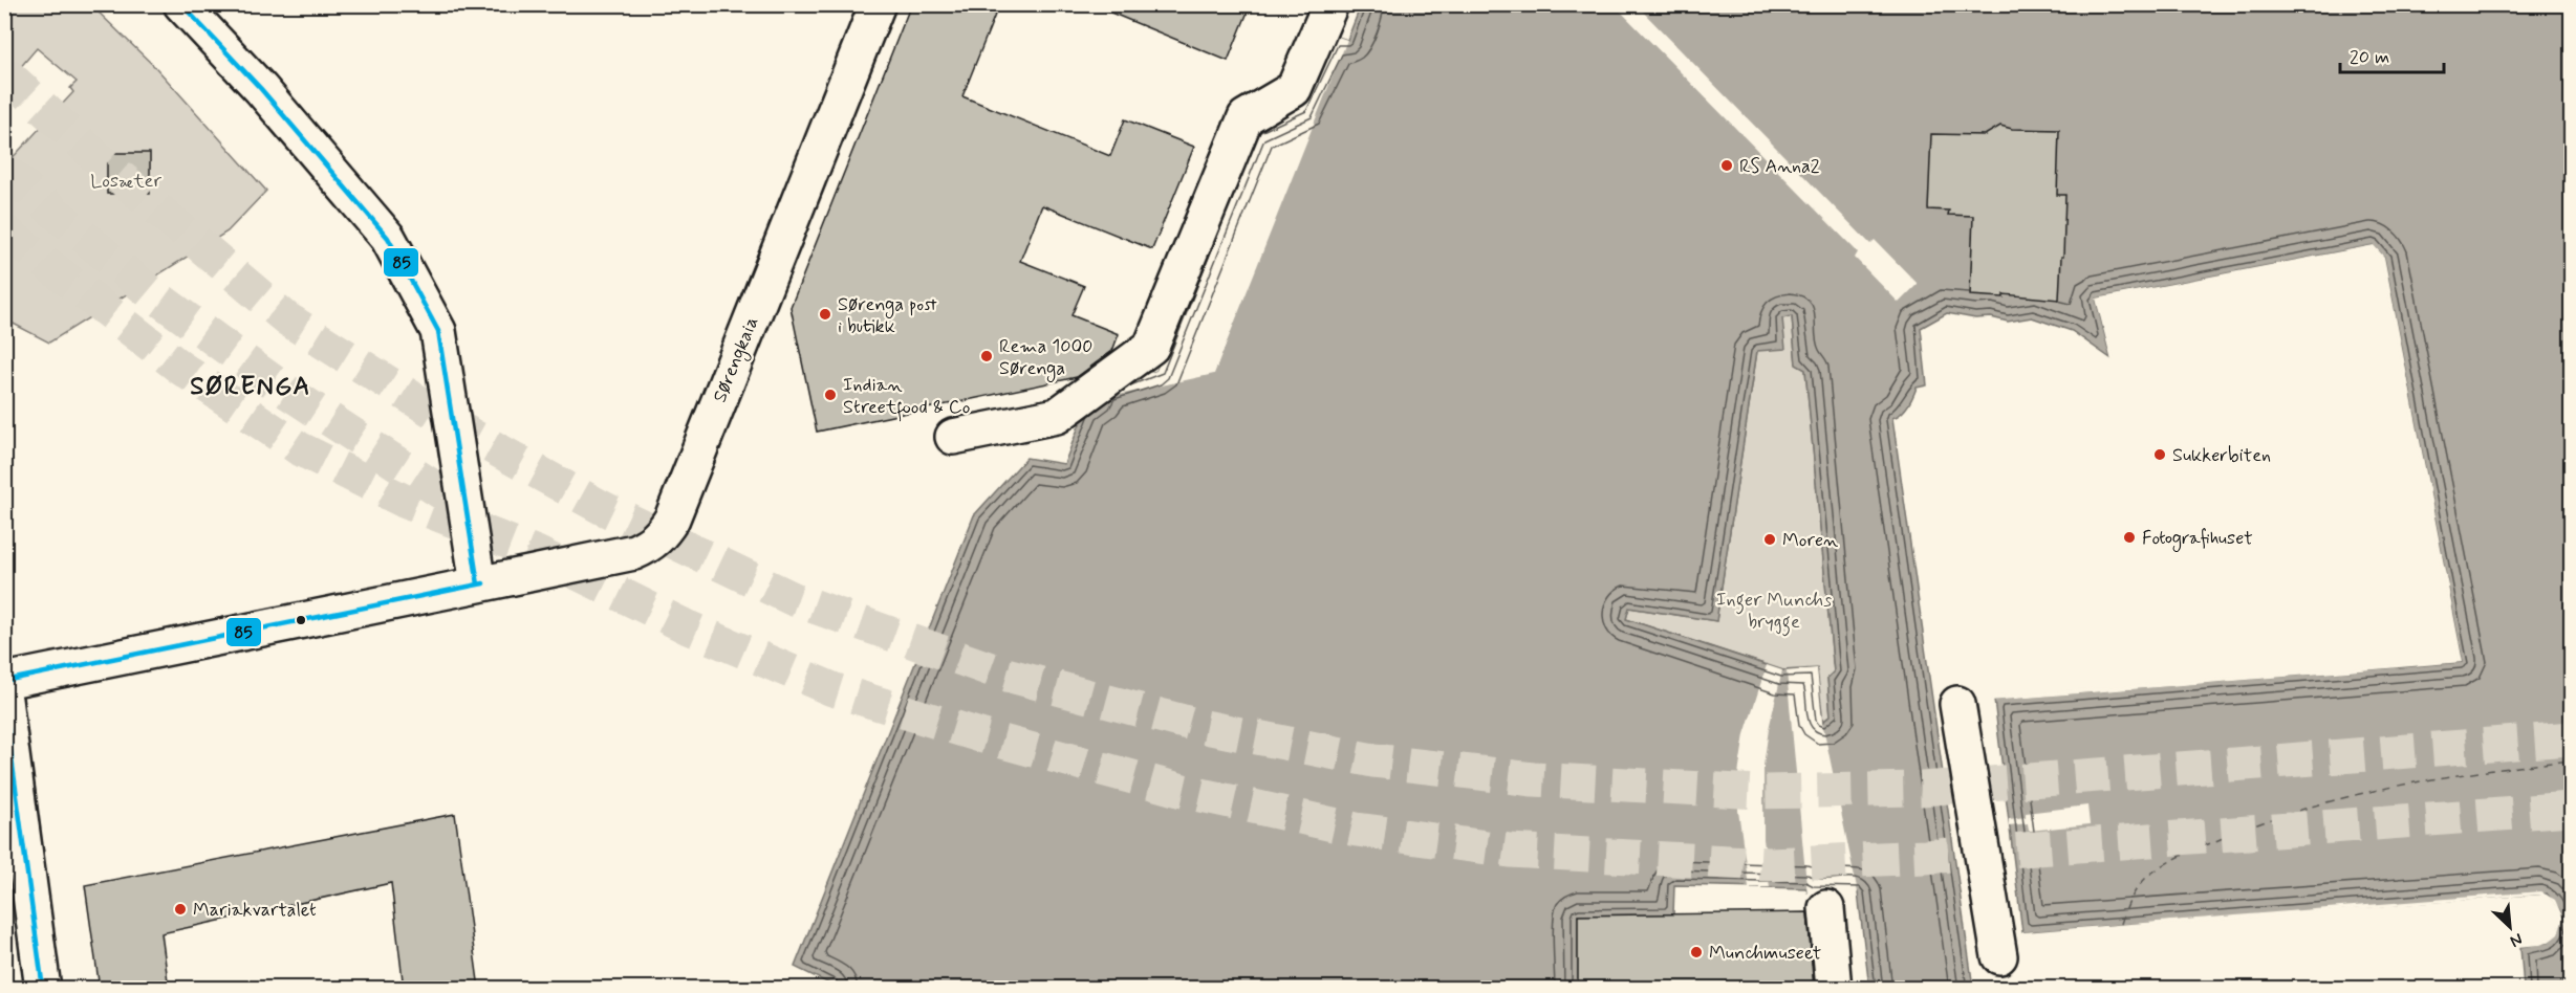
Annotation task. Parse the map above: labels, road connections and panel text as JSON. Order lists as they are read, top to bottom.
{
  "streets": {
    "main road": ["Sørengkaia"]
  },
  "districts": ["SØRENGA"],
  "parks": ["Losæter", "Inger Munchs brygge"],
  "places": [
    "RS Anna2",
    "Sørenga post i butikk",
    "Rema 1000 Sørenga",
    "Indian Streetfood & Co",
    "Sukkerbiten",
    "Fotografihuset",
    "Moren",
    "Mariakvartalet",
    "Munchmuseet"
  ],
  "lines": ["transit line 85"],
  "scale_bar": "20 m",
  "north": "bottom right"
}
